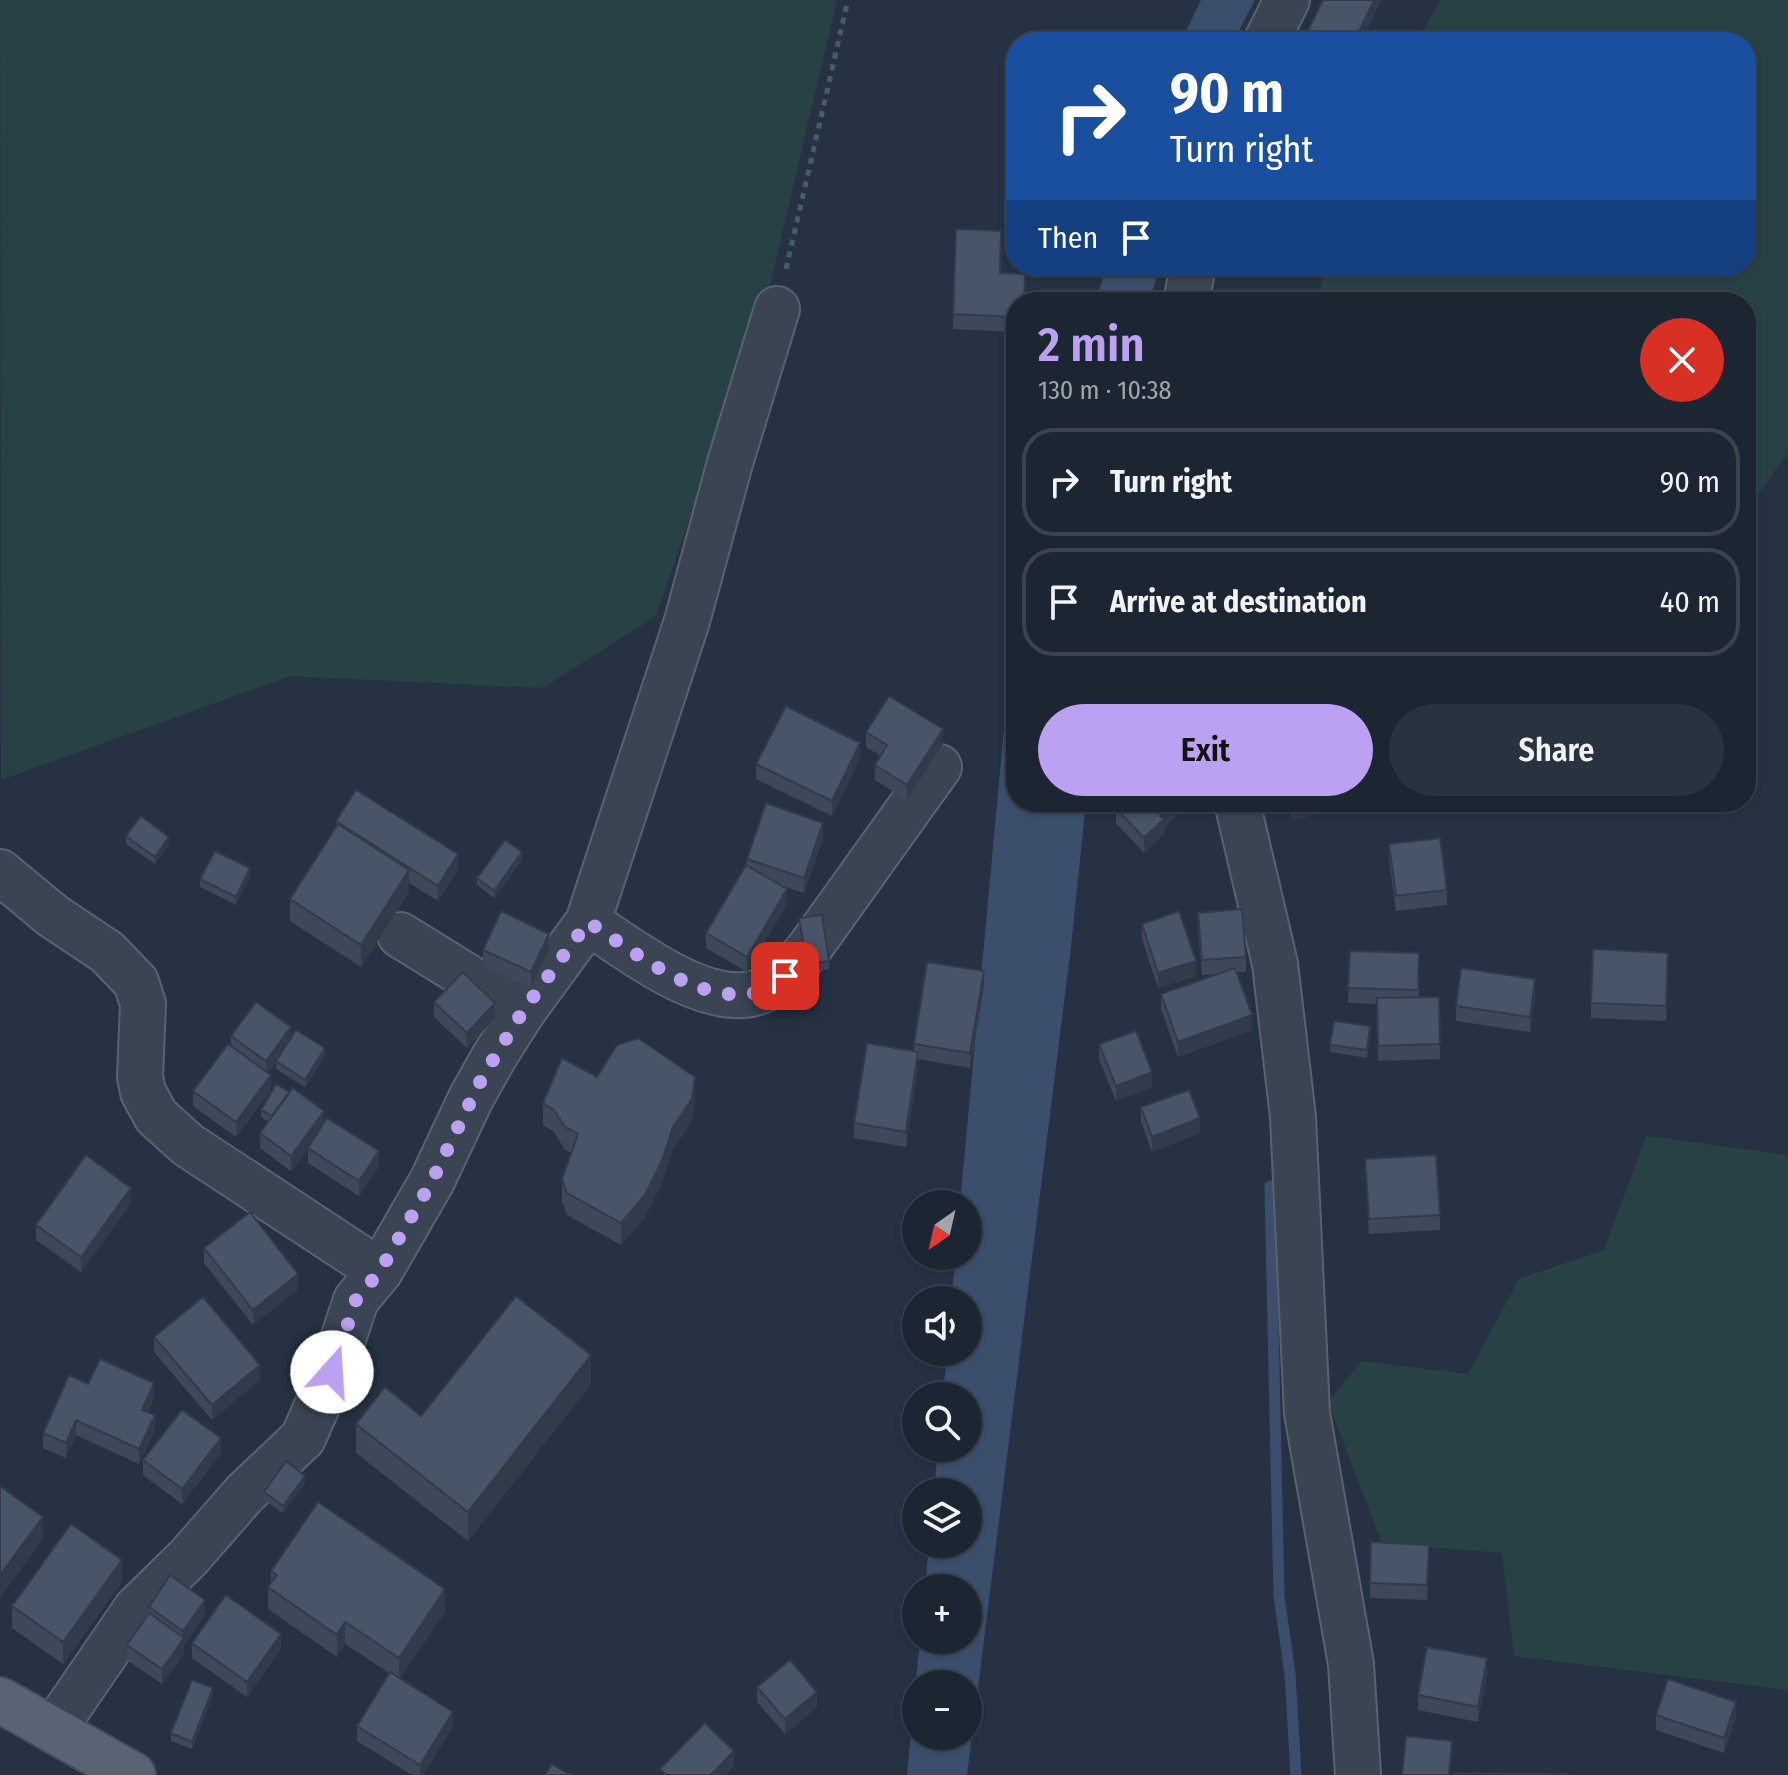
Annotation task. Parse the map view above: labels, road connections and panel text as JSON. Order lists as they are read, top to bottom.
{
  "north": "bottom left",
  "page": {
    "turn": ["90 m", "Turn right"],
    "then": "Then",
    "heading": ["2 min", "130 m · 10:38"],
    "list": [
      {
        "name": "Turn right",
        "value": "90 m"
      },
      {
        "name": "Arrive at destination",
        "value": "40 m"
      }
    ],
    "buttons": ["Exit", "Share"],
    "map_buttons": ["+", "−"]
  }
}
